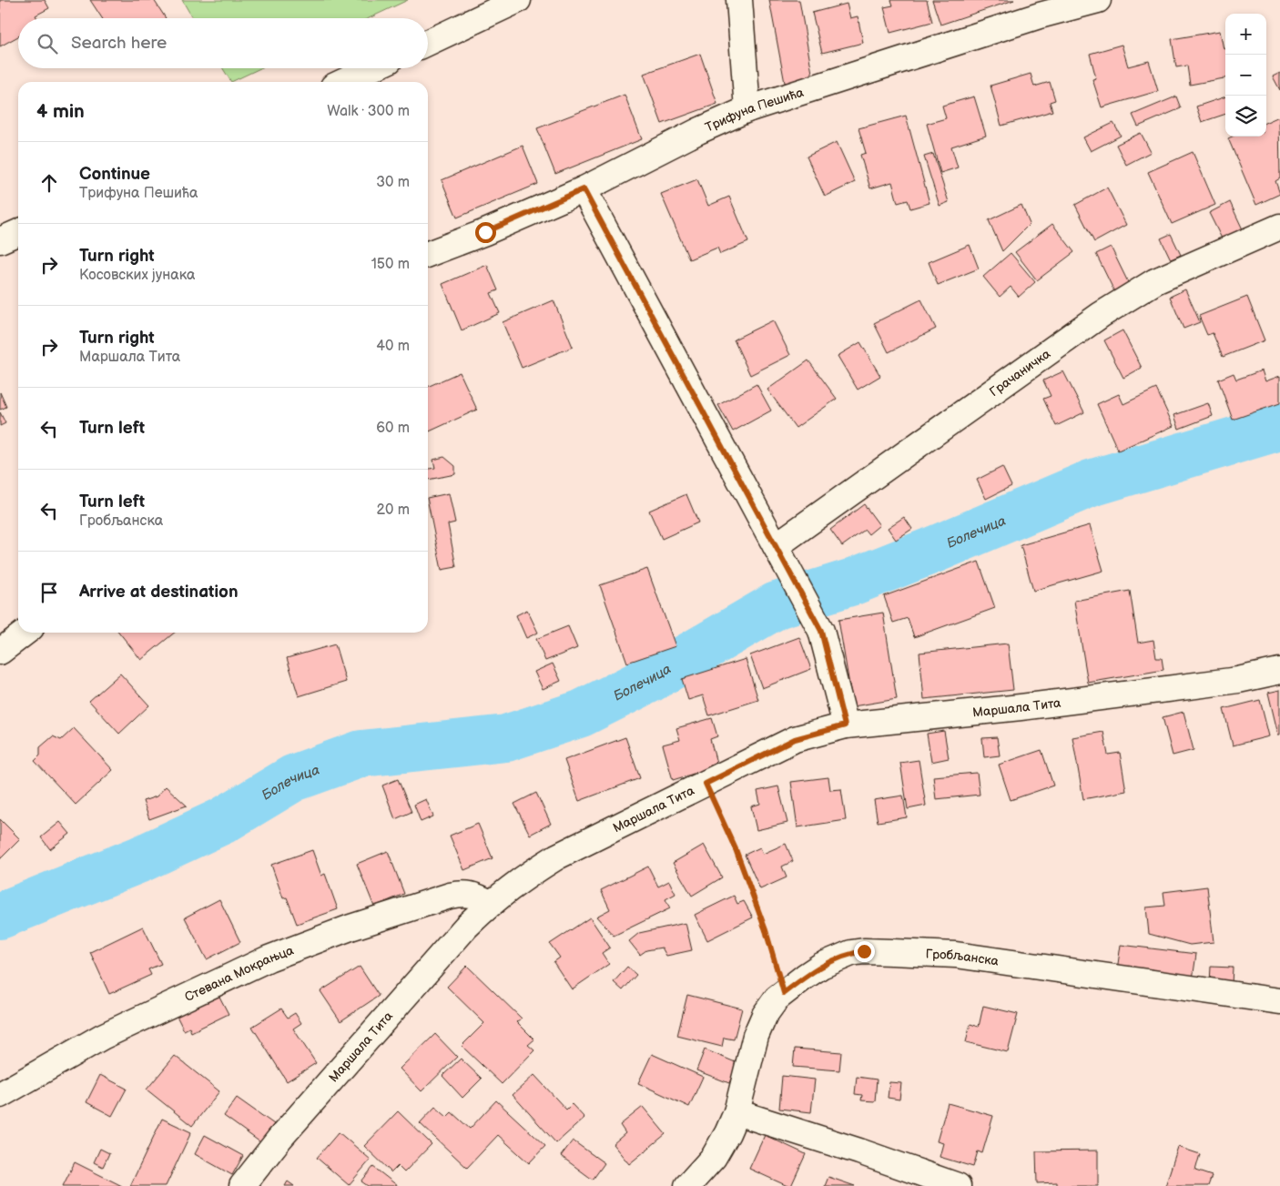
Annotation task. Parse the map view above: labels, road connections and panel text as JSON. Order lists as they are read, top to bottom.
{
  "streets": {
    "street": [
      "Трифуна Пешића",
      "Грачаничка",
      "Маршала Тита",
      "Гробљанска",
      "Стевана Мокрањца"
    ]
  },
  "crossings": [
    ["Маршала Тита", "Стевана Мокрањца"]
  ],
  "water": ["Болечица"],
  "page": {
    "map_buttons": ["+", "−"],
    "search": "Search here",
    "heading": ["4 min", "Walk · 300 m"],
    "list": [
      ["Continue", "Трифуна Пешића", "30 m"],
      ["Turn right", "Косовских јунака", "150 m"],
      ["Turn right", "Маршала Тита", "40 m"],
      ["Turn left", "60 m"],
      ["Turn left", "Гробљанска", "20 m"],
      "Arrive at destination"
    ]
  }
}
